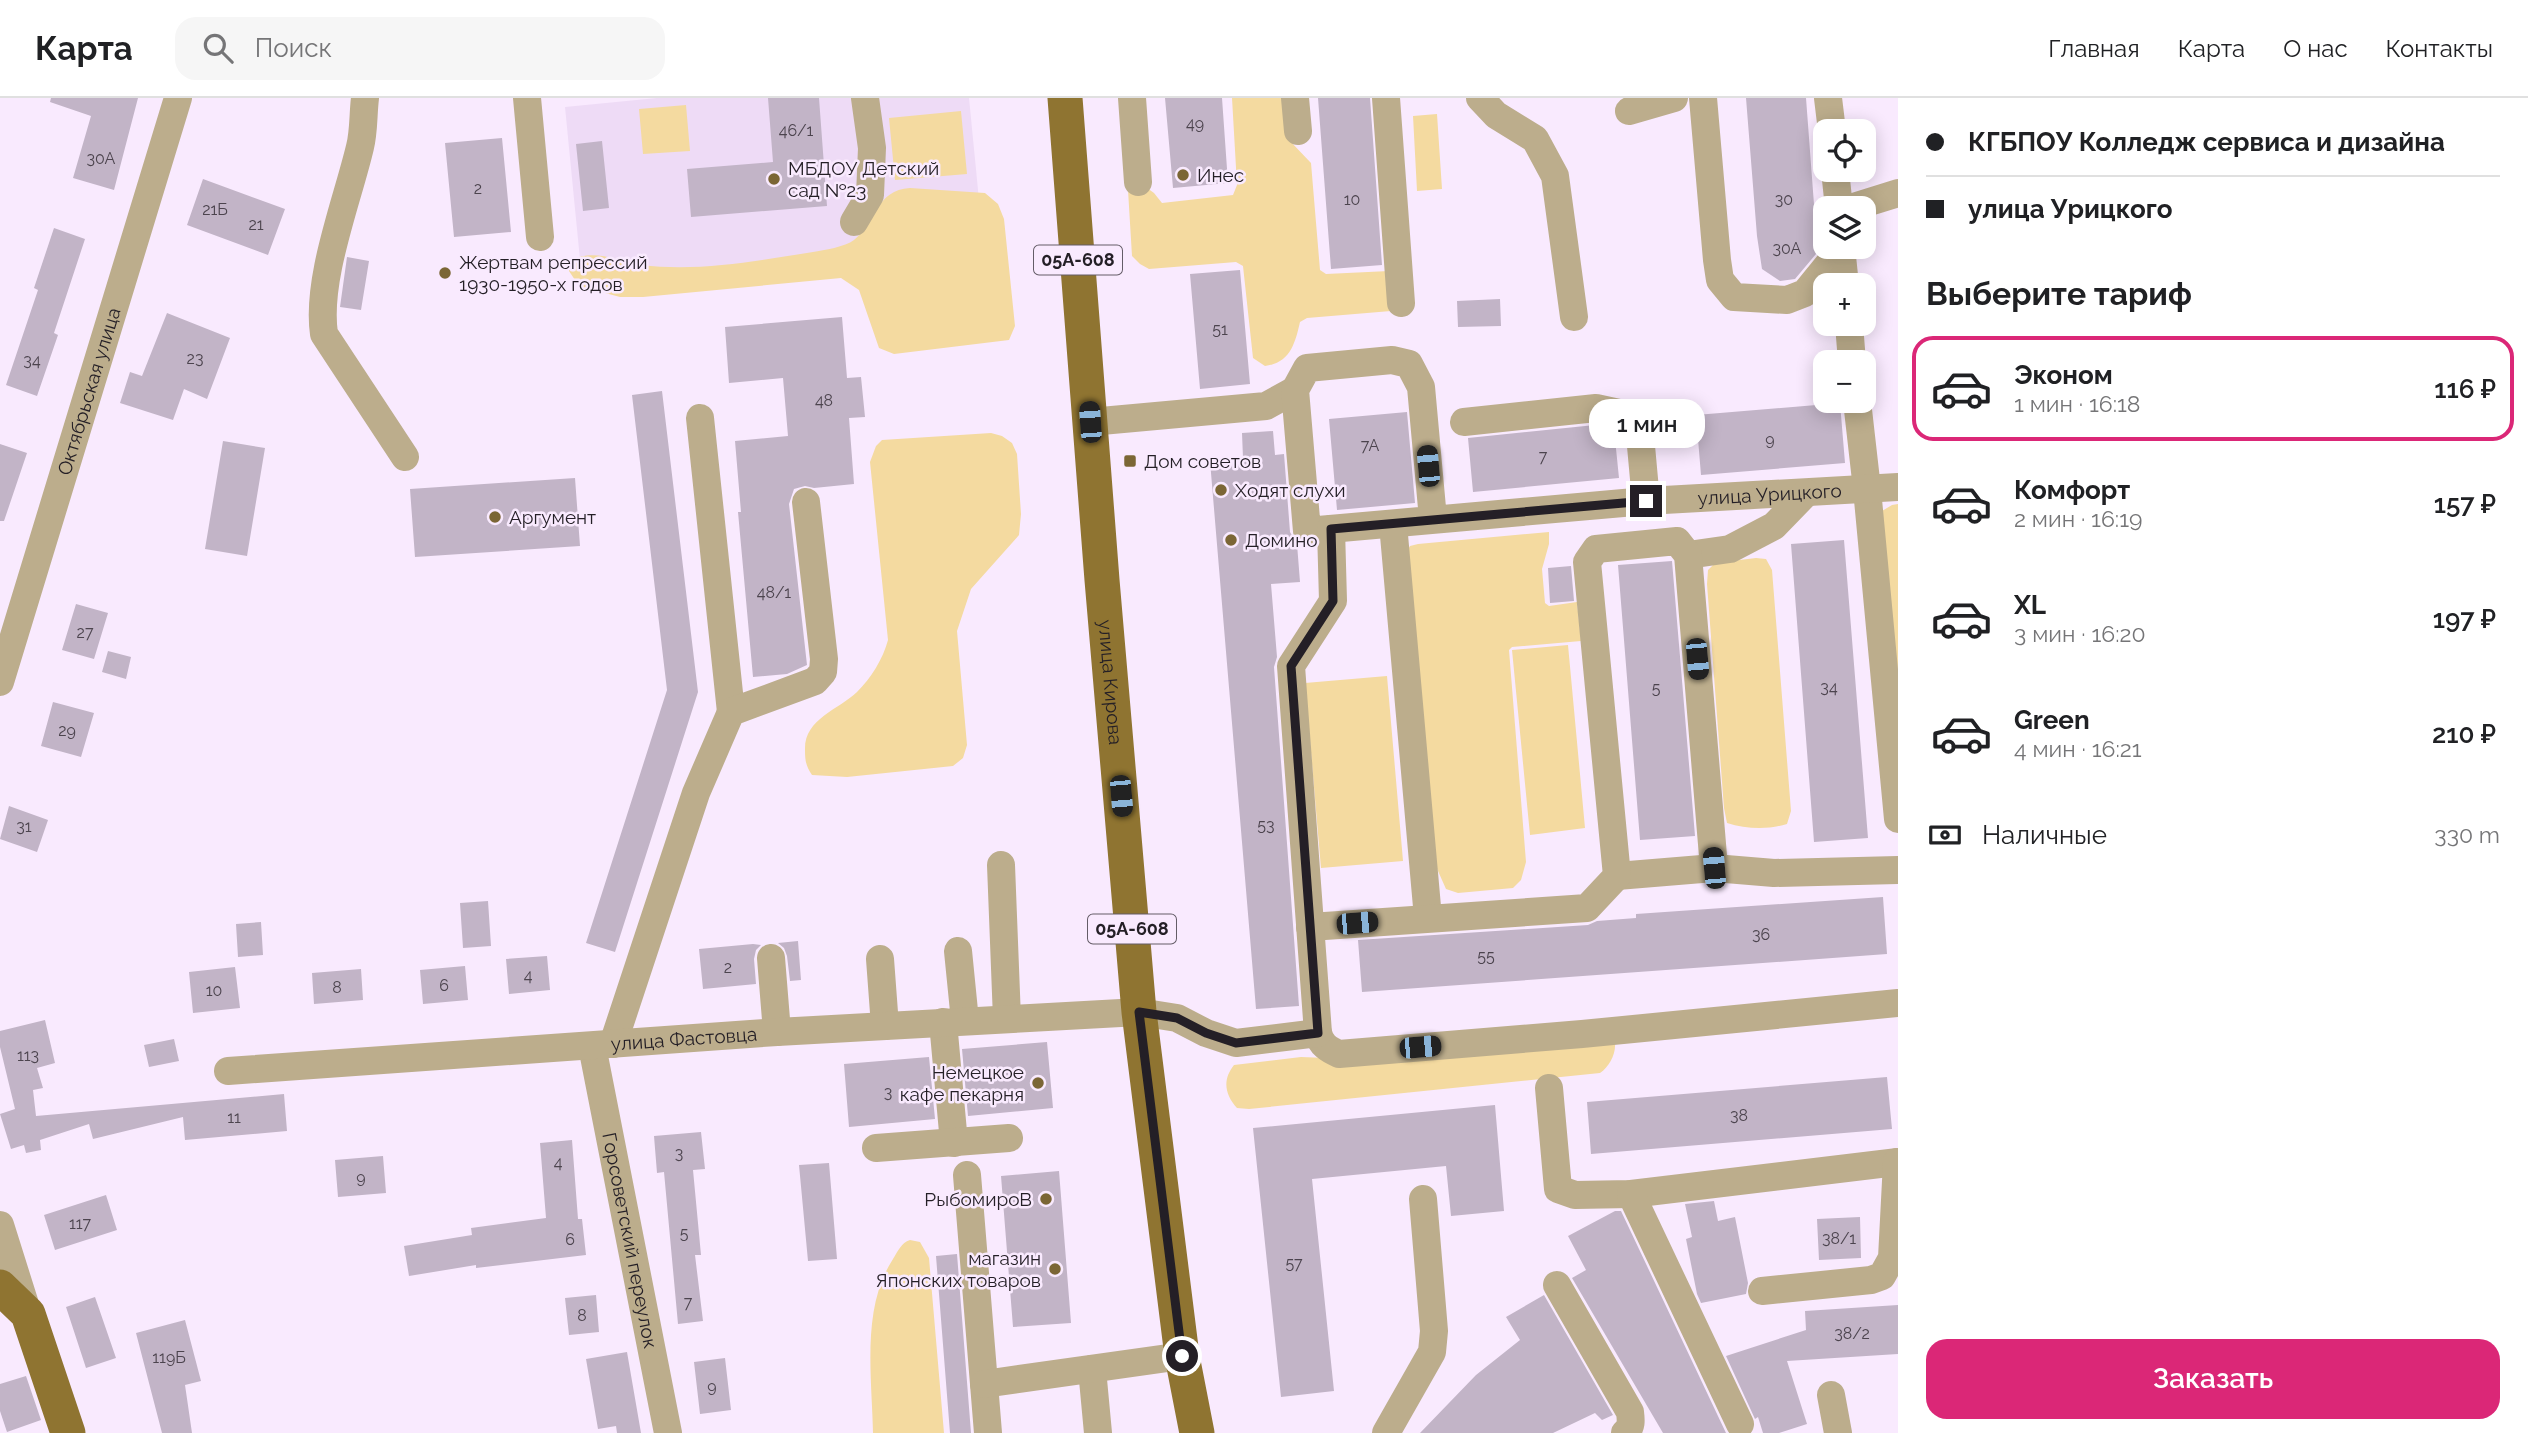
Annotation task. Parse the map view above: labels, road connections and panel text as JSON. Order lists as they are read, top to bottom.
{
  "streets": {
    "main road": ["05А-608", "улица Кирова"],
    "street": [
      "Октябрьская улица",
      "улица Урицкого",
      "улица Фастовца",
      "Горсоветский переулок"
    ]
  },
  "crossings": [
    ["улица Кирова", "улица Фастовца"],
    ["улица Фастовца", "Горсоветский переулок"]
  ],
  "places": {
    "other": [
      "Инес",
      "МБДОУ Детский сад №23",
      "Жертвам репрессий 1930-1950-х годов",
      "Ходят слухи",
      "Аргумент",
      "Домино",
      "Немецкое кафе пекарня",
      "РыбомироВ",
      "магазин Японских товаров"
    ],
    "transit": ["Дом советов"]
  },
  "house_numbers": [
    "49",
    "46/1",
    "30А",
    "2",
    "10",
    "30",
    "21Б",
    "21",
    "30А",
    "51",
    "23",
    "34",
    "48",
    "9",
    "7А",
    "7",
    "48/1",
    "27",
    "34",
    "5",
    "29",
    "53",
    "31",
    "36",
    "55",
    "2",
    "4",
    "6",
    "8",
    "10",
    "113",
    "3",
    "38",
    "11",
    "3",
    "4",
    "9",
    "117",
    "5",
    "38/1",
    "6",
    "57",
    "7",
    "8",
    "38/2",
    "119Б",
    "9"
  ],
  "page": {
    "header": "Карта",
    "search": "Поиск",
    "nav": [
      "Главная",
      "Карта",
      "О нас",
      "Контакты"
    ],
    "banner": ["КГБПОУ Колледж сервиса и дизайна", "улица Урицкого"],
    "map_buttons": ["+", "−"],
    "heading": "Выберите тариф",
    "list": [
      {
        "name": "Эконом",
        "note": "1 мин · 16:18",
        "value": "116 ₽"
      },
      {
        "name": "Комфорт",
        "note": "2 мин · 16:19",
        "value": "157 ₽"
      },
      {
        "name": "XL",
        "note": "3 мин · 16:20",
        "value": "197 ₽"
      },
      {
        "name": "Green",
        "note": "4 мин · 16:21",
        "value": "210 ₽"
      }
    ],
    "bubble": "1 мин",
    "pay": ["Наличные", "330 m"],
    "buttons": "Заказать"
  }
}
